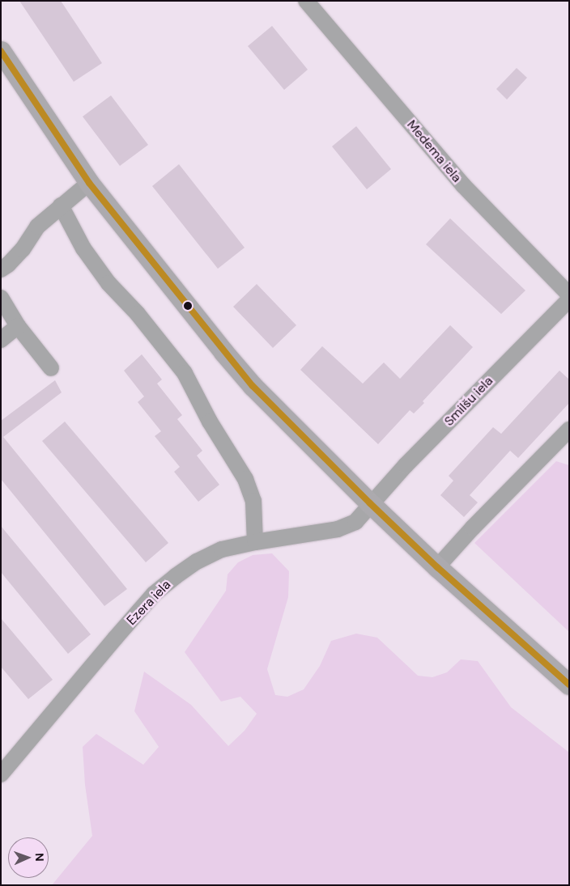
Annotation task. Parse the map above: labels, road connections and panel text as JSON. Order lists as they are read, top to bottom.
{
  "streets": {
    "street": ["Medema iela", "Smilšu iela", "Ezera iela"]
  },
  "crossings": [
    ["Smilšu iela", "Ezera iela"]
  ],
  "north": "right"
}
